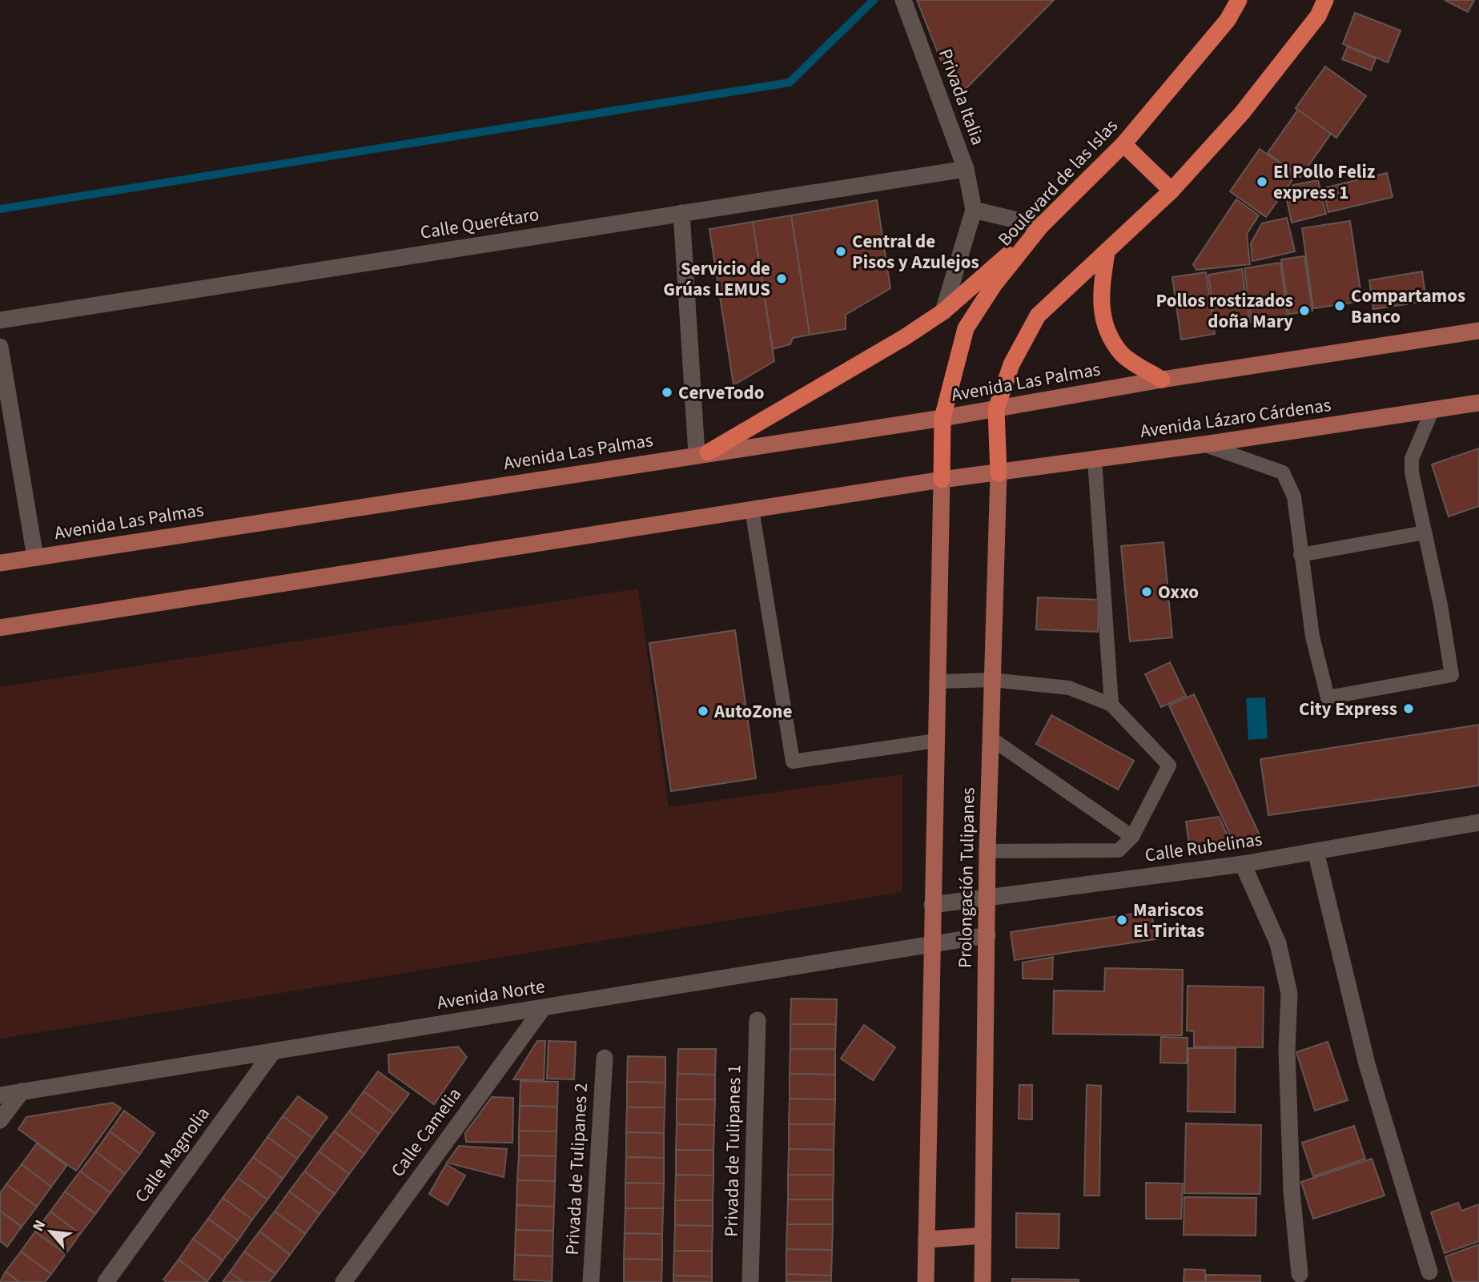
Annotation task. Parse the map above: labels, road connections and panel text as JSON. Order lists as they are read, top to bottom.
{
  "streets": {
    "highway": ["Boulevard de las Islas"],
    "main road": ["Avenida Las Palmas", "Avenida Lázaro Cárdenas", "Prolongación Tulipanes"],
    "street": [
      "Privada Italia",
      "Calle Querétaro",
      "Calle Rubelinas",
      "Avenida Norte",
      "Calle Camelia",
      "Privada de Tulipanes 1",
      "Calle Magnolia",
      "Privada de Tulipanes 2"
    ]
  },
  "crossings": [
    ["Privada Italia", "Calle Querétaro"],
    ["Boulevard de las Islas", "Avenida Las Palmas"],
    ["Boulevard de las Islas", "Prolongación Tulipanes"],
    ["Avenida Lázaro Cárdenas", "Prolongación Tulipanes"],
    ["Calle Rubelinas", "Prolongación Tulipanes"],
    ["Prolongación Tulipanes", "Avenida Norte"],
    ["Avenida Norte", "Calle Camelia"],
    ["Avenida Norte", "Calle Magnolia"]
  ],
  "places": [
    "El Pollo Feliz express 1",
    "Central de Pisos y Azulejos",
    "Servicio de Grúas LEMUS",
    "Compartamos Banco",
    "Pollos rostizados doña Mary",
    "CerveTodo",
    "Oxxo",
    "City Express",
    "AutoZone",
    "Mariscos El Tiritas"
  ],
  "north": "top left"
}
